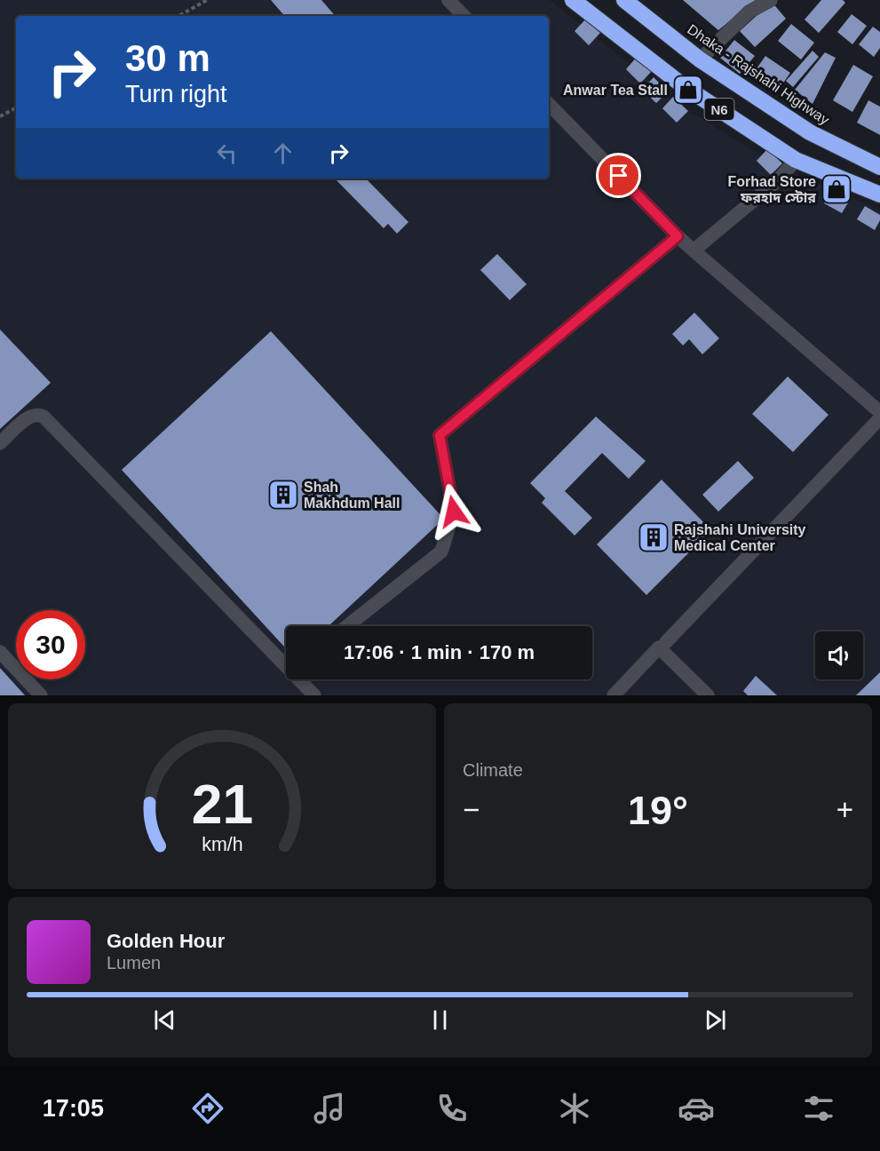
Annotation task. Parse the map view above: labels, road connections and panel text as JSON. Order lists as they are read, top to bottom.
{
  "streets": {
    "highway": ["Dhaka - Rajshahi Highway", "N6"]
  },
  "places": {
    "shop": ["Anwar Tea Stall", "Forhad Store ফরহাদ স্টোর"],
    "building": ["Shah Makhdum Hall", "Rajshahi University Medical Center"]
  },
  "page": {
    "turn": ["30 m", "Turn right"],
    "limit": "30",
    "trip": "17:06 · 1 min · 170 m",
    "tile": "Climate",
    "heat": ["−", "19°", "+"],
    "song": ["Golden Hour", "Lumen"],
    "tabs": "17:05",
    "gauge": ["21", "km/h"]
  }
}
